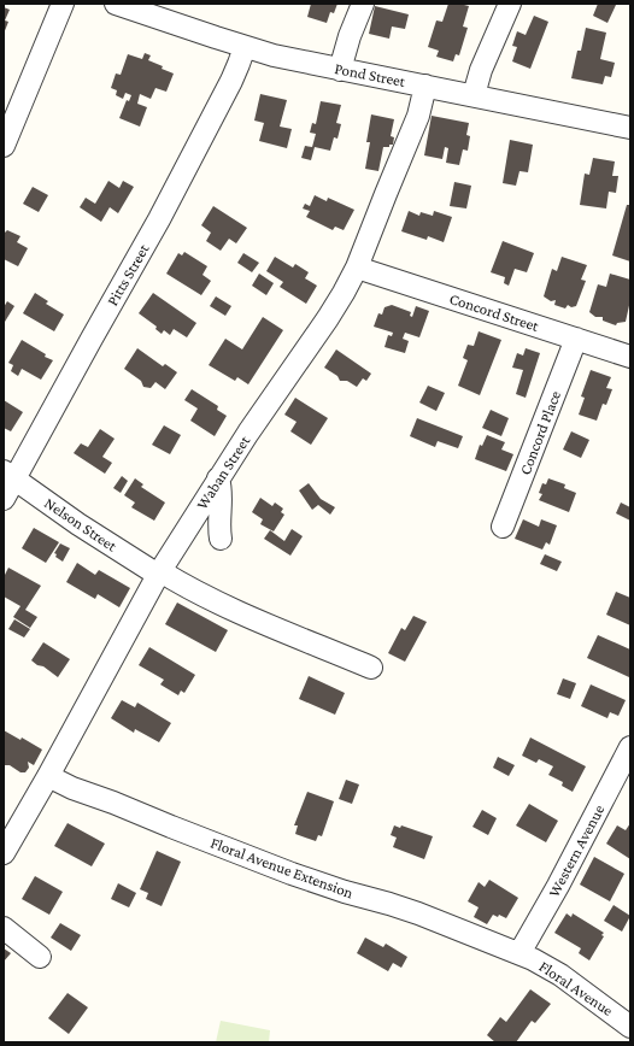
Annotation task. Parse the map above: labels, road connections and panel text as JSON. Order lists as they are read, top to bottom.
{
  "streets": {
    "street": [
      "Pond Street",
      "Pitts Street",
      "Concord Street",
      "Concord Place",
      "Waban Street",
      "Nelson Street",
      "Western Avenue",
      "Floral Avenue Extension",
      "Floral Avenue"
    ]
  },
  "crossings": [
    ["Pond Street", "Pitts Street"],
    ["Pond Street", "Waban Street"],
    ["Pitts Street", "Nelson Street"],
    ["Concord Street", "Concord Place"],
    ["Concord Street", "Waban Street"],
    ["Waban Street", "Nelson Street"],
    ["Waban Street", "Floral Avenue Extension"],
    ["Western Avenue", "Floral Avenue Extension"],
    ["Western Avenue", "Floral Avenue"],
    ["Floral Avenue Extension", "Floral Avenue"]
  ]
}
